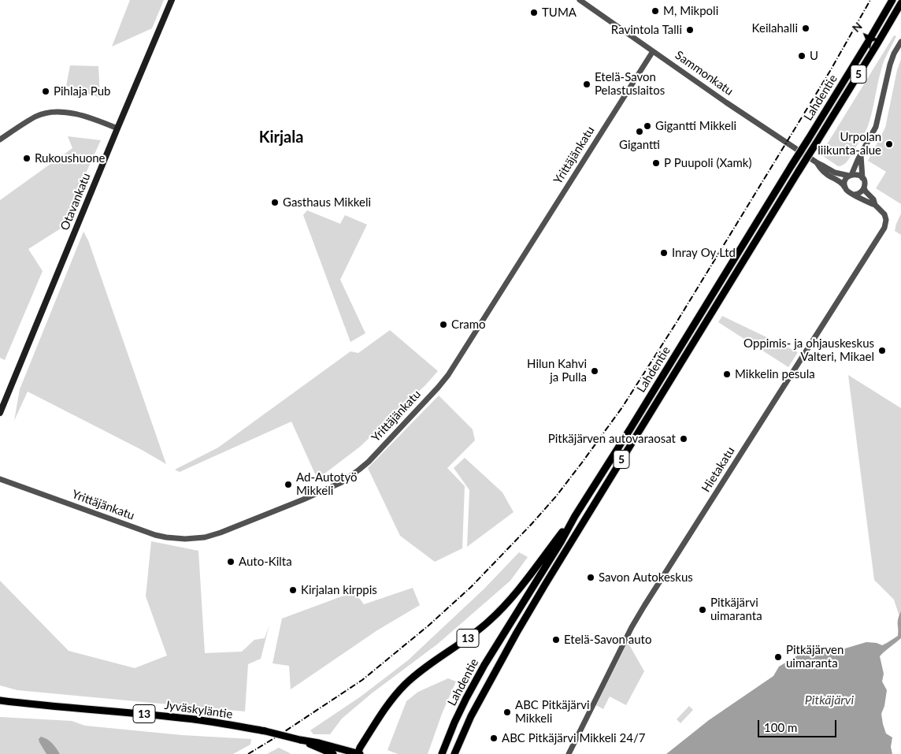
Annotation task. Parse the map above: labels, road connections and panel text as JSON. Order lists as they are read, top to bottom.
{
  "streets": {
    "highway": [
      "5",
      "Lahdentie",
      "13",
      "Jyväskyläntie"
    ],
    "main road": ["Otavankatu"],
    "street": ["Sammonkatu", "Yrittäjänkatu", "Hietakatu"]
  },
  "crossings": [
    ["Sammonkatu", "Yrittäjänkatu"],
    ["Sammonkatu", "Hietakatu"],
    ["Lahdentie", "13"],
    ["13", "Jyväskyläntie"]
  ],
  "districts": ["Kirjala"],
  "water": ["Pitkäjärvi"],
  "places": [
    "M, Mikpoli",
    "TUMA",
    "Keilahalli",
    "Ravintola Talli",
    "U",
    "Etelä-Savon Pelastuslaitos",
    "Pihlaja Pub",
    "Gigantti Mikkeli",
    "Gigantti",
    "Urpolan liikunta-alue",
    "Rukoushuone",
    "P Puupoli (Xamk)",
    "Gasthaus Mikkeli",
    "Inray Oy Ltd",
    "Cramo",
    "Oppimis- ja ohjauskeskus Valteri, Mikael",
    "Hilun Kahvi ja Pulla",
    "Mikkelin pesula",
    "Pitkäjärven autovaraosat",
    "Ad-Autotyö Mikkeli",
    "Auto-Kilta",
    "Savon Autokeskus",
    "Kirjalan kirppis",
    "Pitkäjärvi uimaranta",
    "Etelä-Savon auto",
    "Pitkäjärven uimaranta",
    "ABC Pitkäjärvi Mikkeli",
    "ABC Pitkäjärvi Mikkeli 24/7"
  ],
  "scale_bar": "100 m",
  "north": "top left"
}
